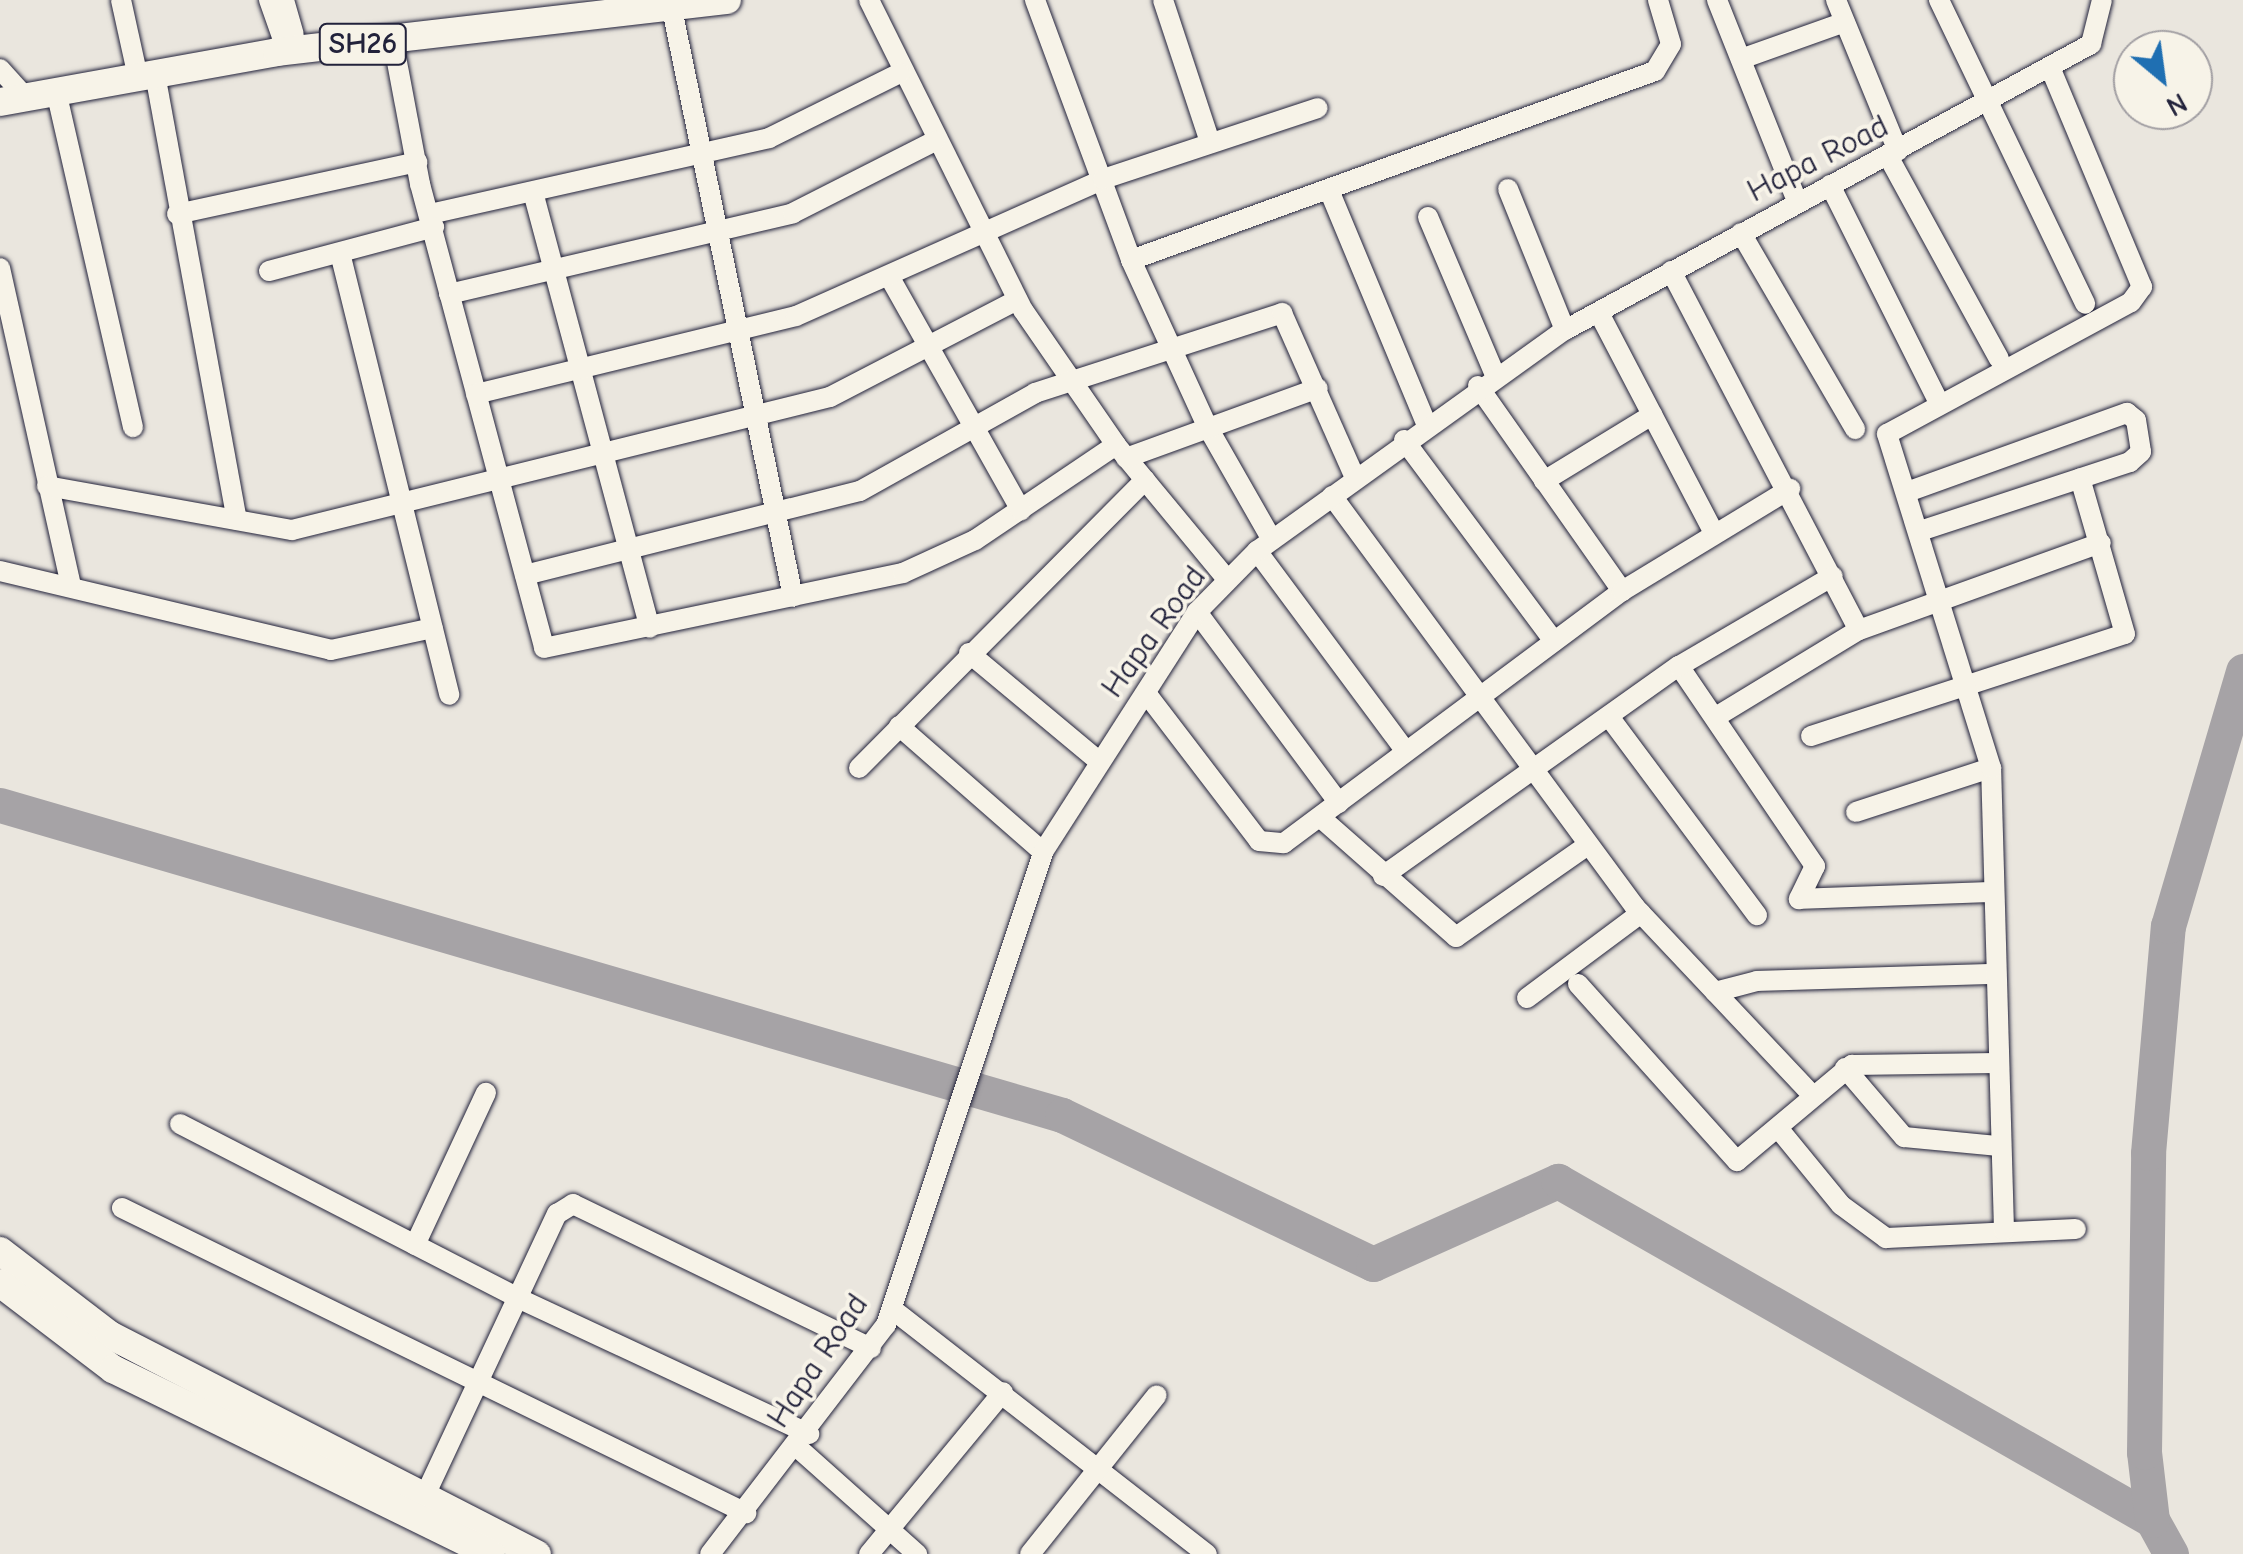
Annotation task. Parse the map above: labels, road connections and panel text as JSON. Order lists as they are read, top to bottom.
{
  "streets": {
    "main road": ["SH26"],
    "street": ["Hapa Road"]
  },
  "north": "bottom right"
}
